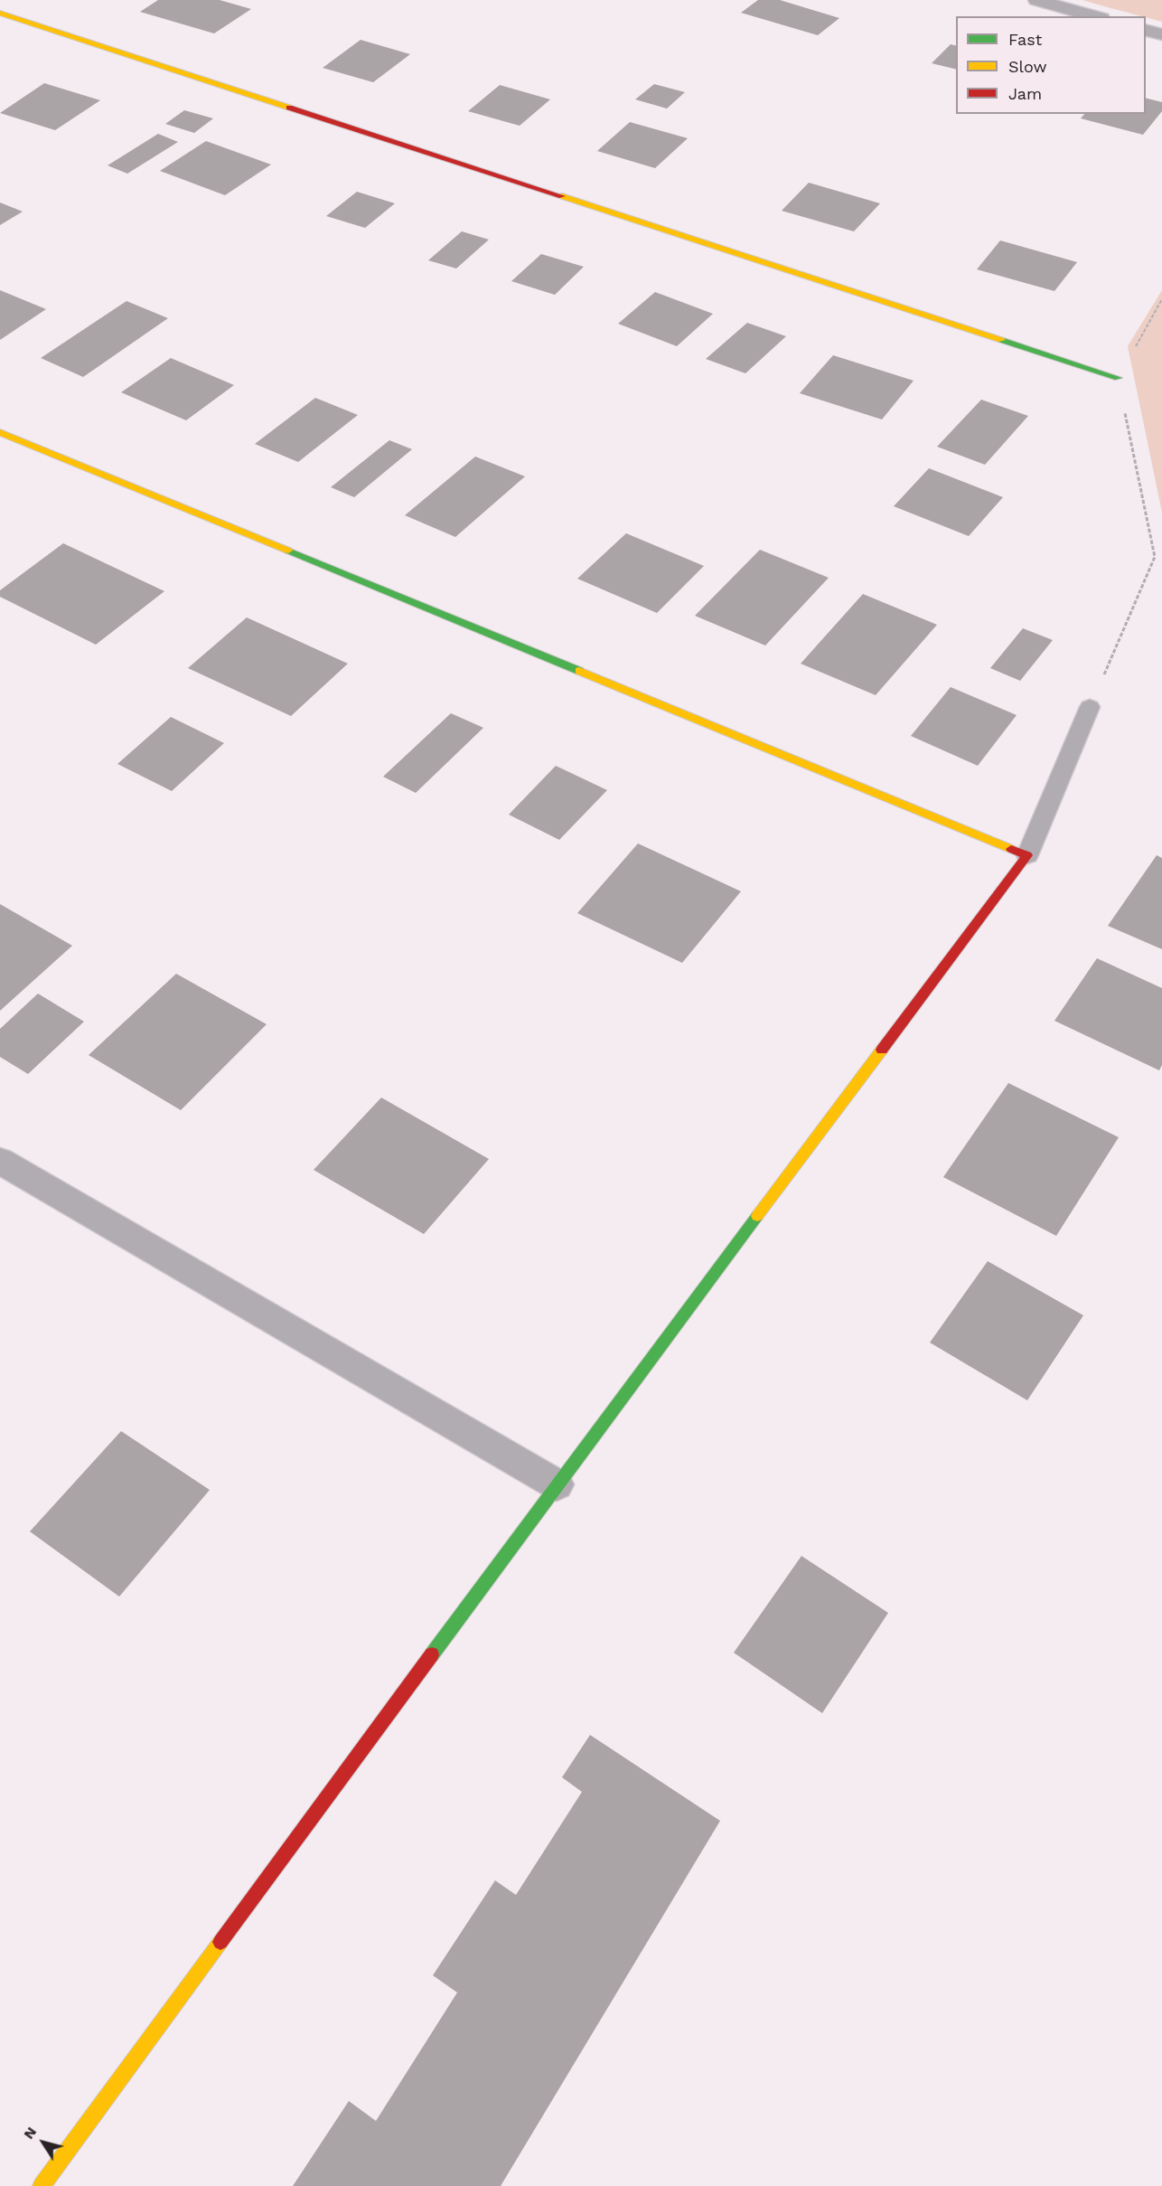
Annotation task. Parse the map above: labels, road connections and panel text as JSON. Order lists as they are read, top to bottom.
{
  "legend": ["Fast", "Slow", "Jam"],
  "north": "top left"
}
